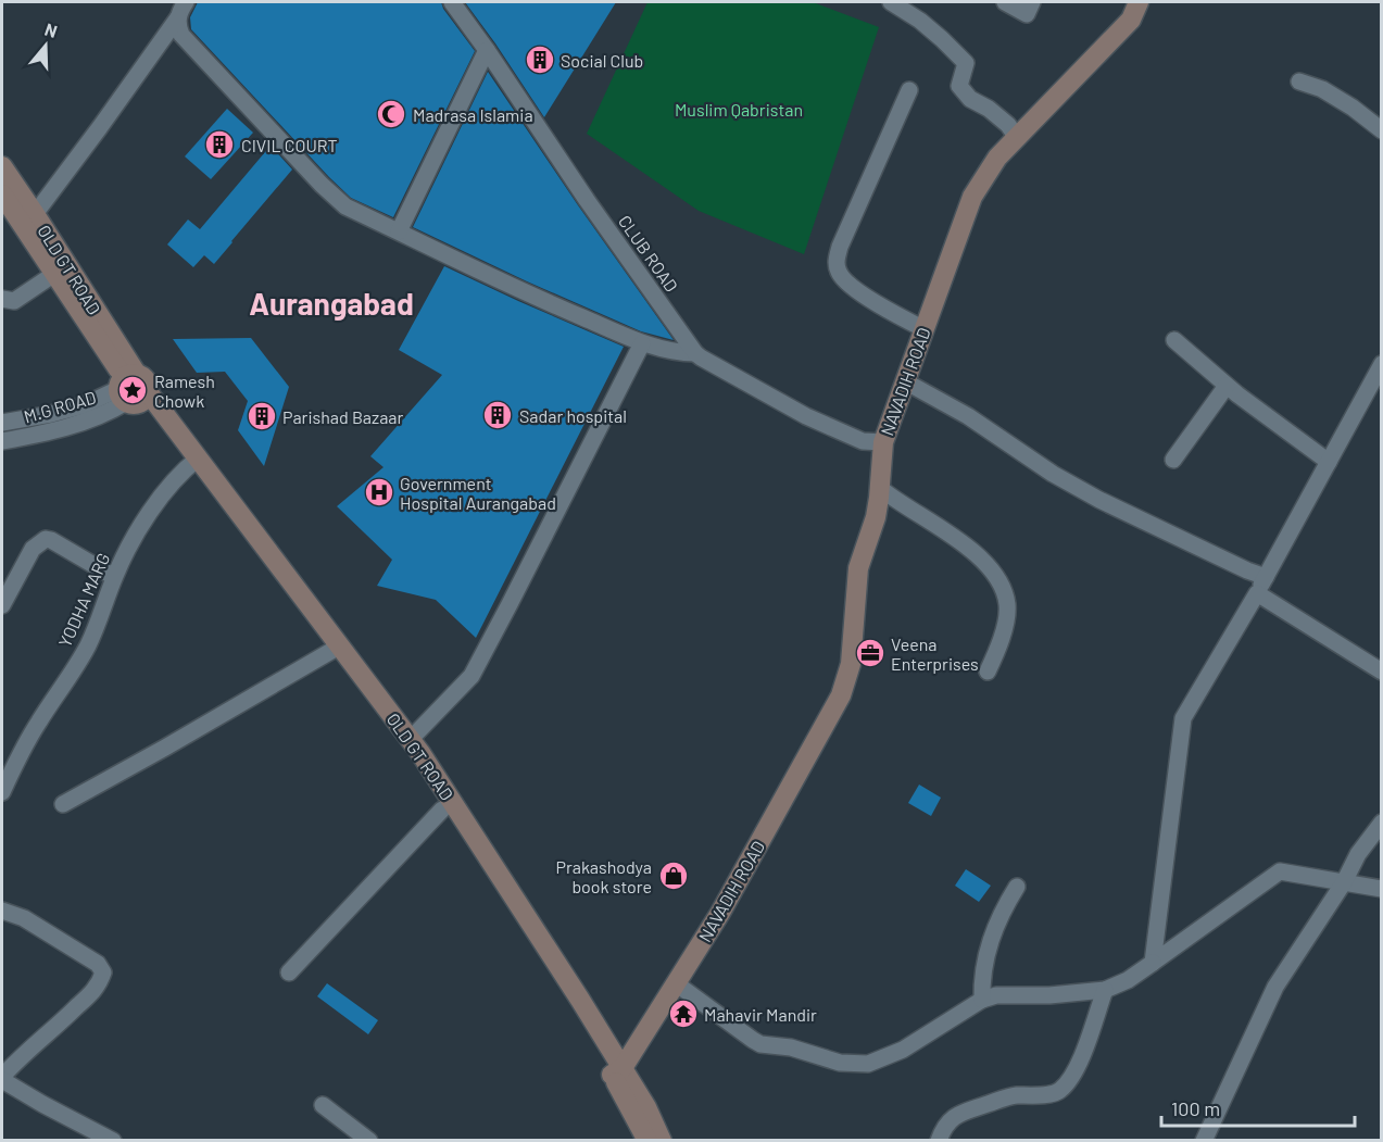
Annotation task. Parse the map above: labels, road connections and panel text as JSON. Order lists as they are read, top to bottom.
{
  "streets": {
    "main road": ["OLD GT ROAD", "NAVADIH ROAD"],
    "street": ["CLUB ROAD", "M.G ROAD", "YODHA MARG"]
  },
  "crossings": [
    ["CLUB ROAD", "NAVADIH ROAD"],
    ["OLD GT ROAD", "NAVADIH ROAD"],
    ["OLD GT ROAD", "M.G ROAD"],
    ["OLD GT ROAD", "YODHA MARG"]
  ],
  "districts": ["Aurangabad"],
  "parks": ["Muslim Qabristan"],
  "places": {
    "building": [
      "Social Club",
      "CIVIL COURT",
      "Sadar hospital",
      "Parishad Bazaar"
    ],
    "mosque": ["Madrasa Islamia"],
    "place": ["Ramesh Chowk"],
    "hospital": ["Government Hospital Aurangabad"],
    "office": ["Veena Enterprises"],
    "shop": ["Prakashodya book store"],
    "temple": ["Mahavir Mandir"]
  },
  "scale_bar": "100 m",
  "north": "top"
}
